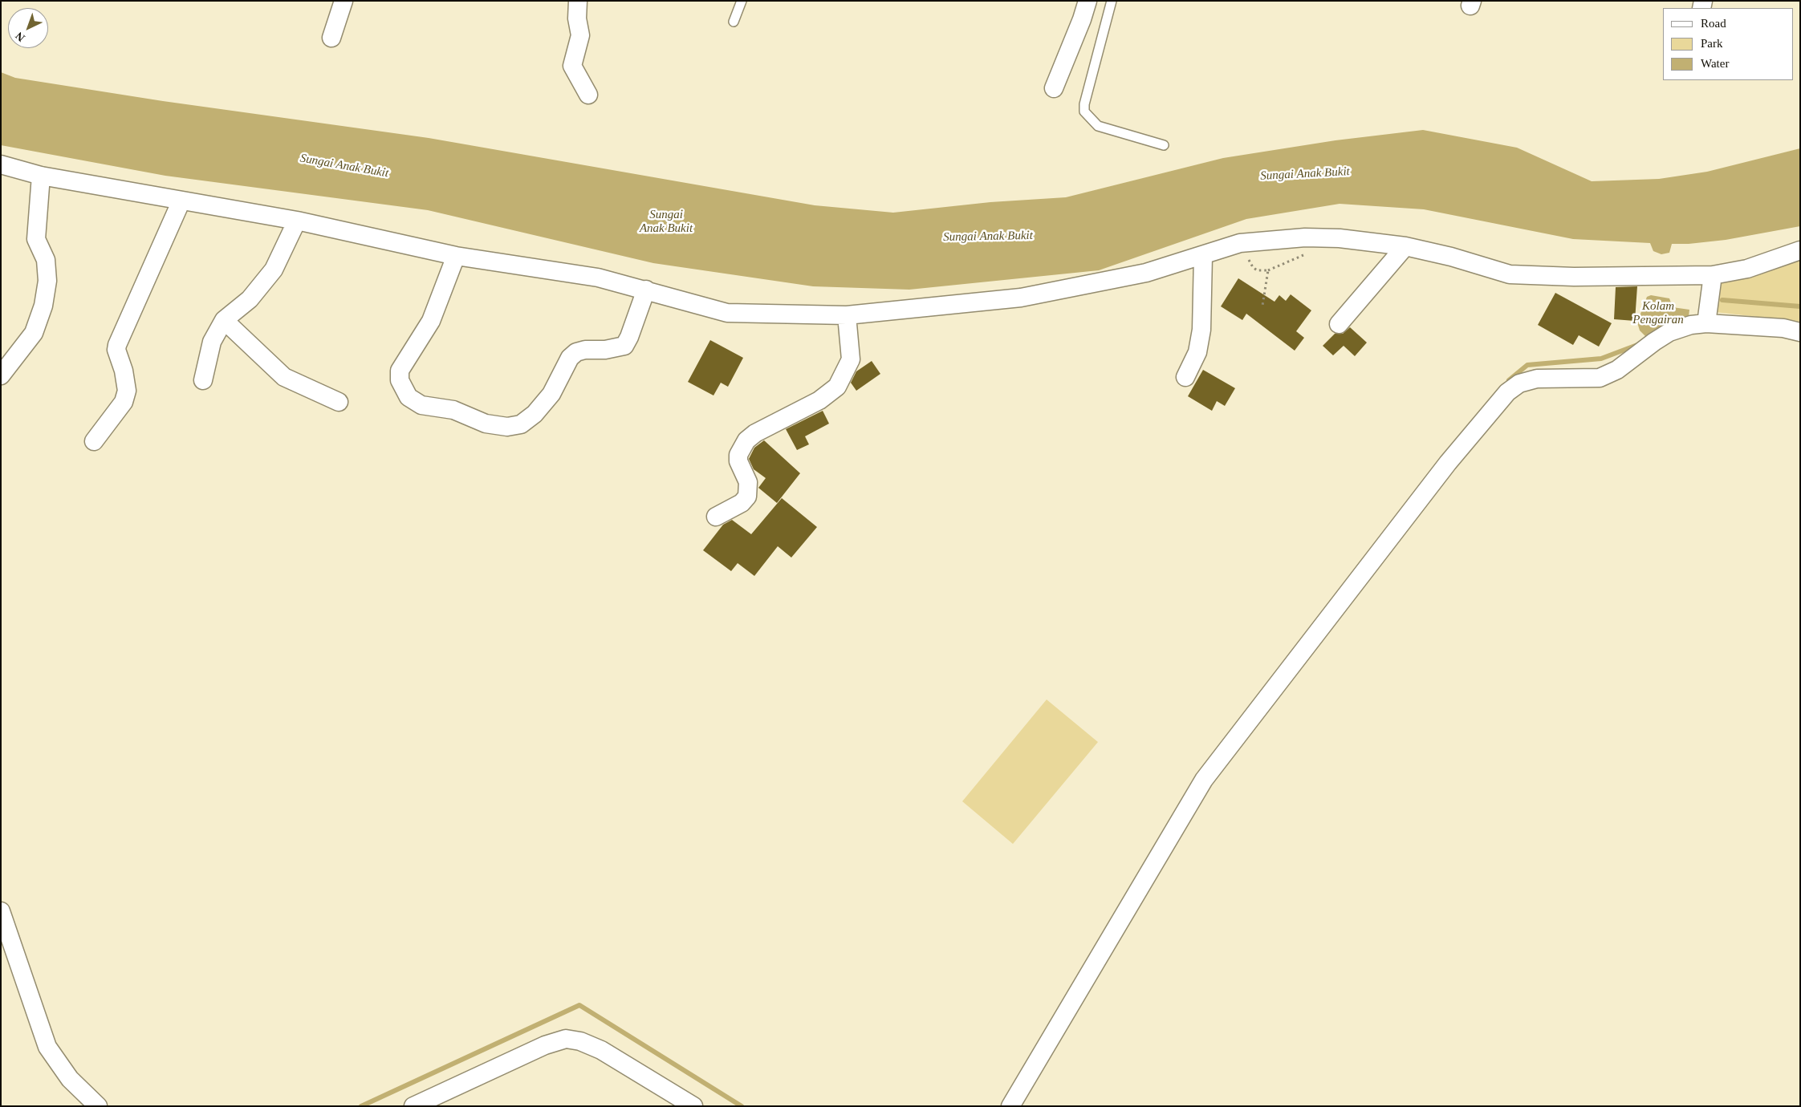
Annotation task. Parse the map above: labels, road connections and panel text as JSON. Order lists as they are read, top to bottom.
{
  "water": ["Sungai Anak Bukit", "Kolam Pengairan"],
  "legend": ["Road", "Park", "Water"],
  "north": "bottom left"
}
